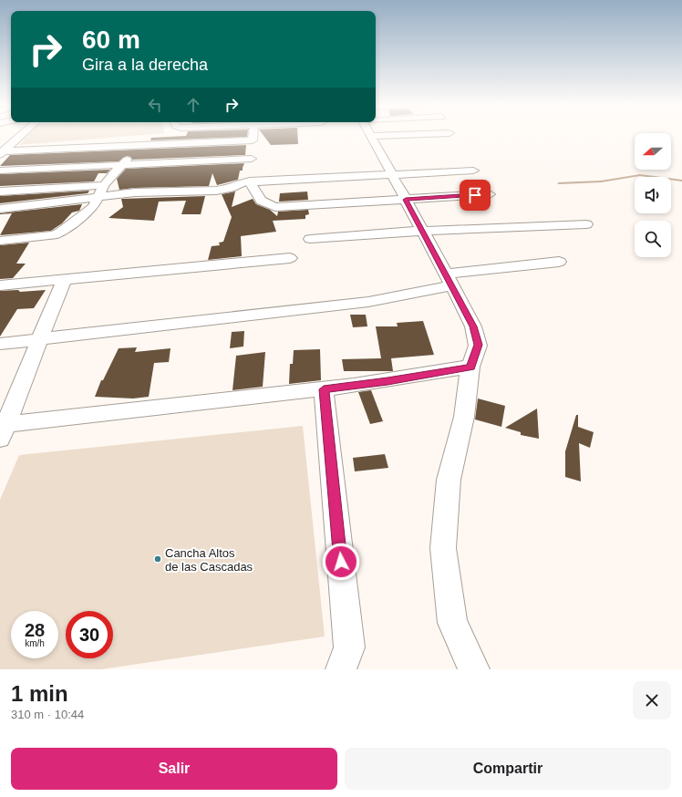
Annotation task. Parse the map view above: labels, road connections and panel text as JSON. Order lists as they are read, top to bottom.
{
  "places": ["Cancha Altos de las Cascadas"],
  "north": "left",
  "page": {
    "turn": ["60 m", "Gira a la derecha"],
    "speed": "28 km/h",
    "limit": "30",
    "heading": ["1 min", "310 m · 10:44"],
    "buttons": ["Salir", "Compartir"]
  }
}
